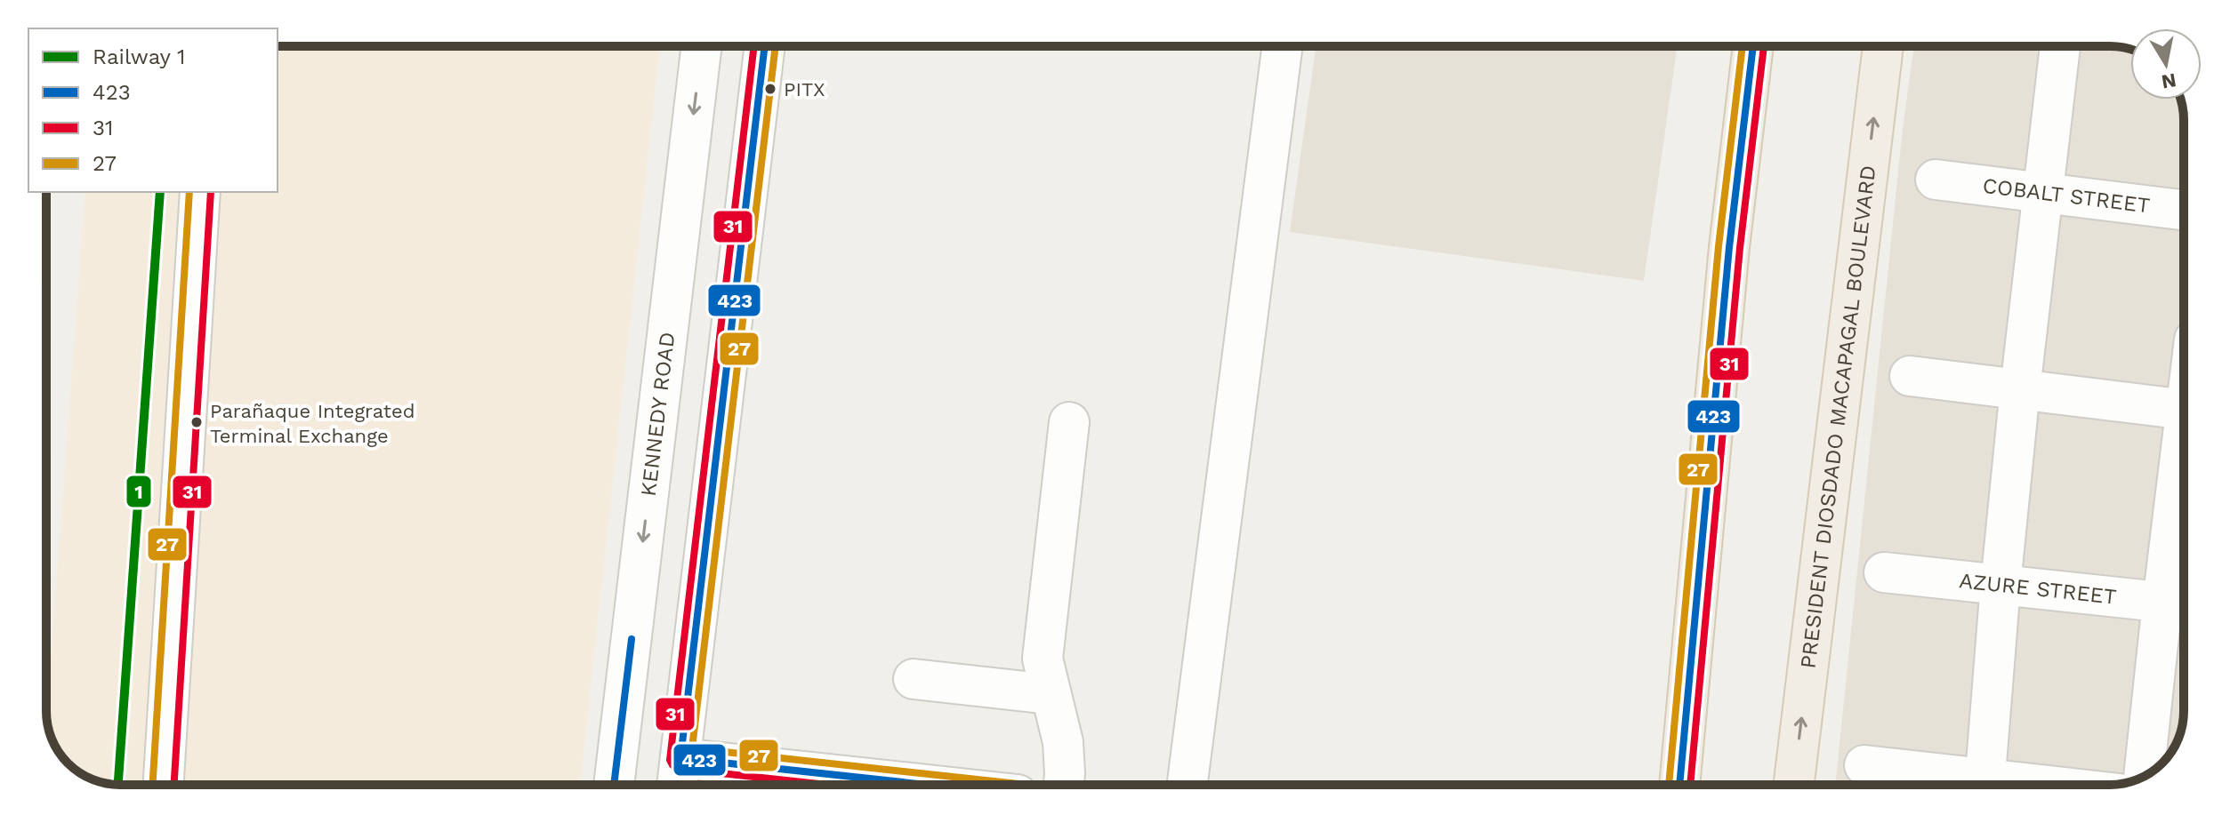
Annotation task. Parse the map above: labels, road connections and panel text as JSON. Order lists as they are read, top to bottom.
{
  "streets": {
    "main road": ["PRESIDENT DIOSDADO MACAPAGAL BOULEVARD"],
    "street": ["COBALT STREET", "KENNEDY ROAD", "AZURE STREET"]
  },
  "places": ["PITX", "Parañaque Integrated Terminal Exchange"],
  "lines": [
    "transit line 423",
    "transit line 31",
    "transit line 27",
    "rail line 1"
  ],
  "legend": [
    "Railway 1",
    "423",
    "31",
    "27"
  ],
  "north": "bottom"
}
